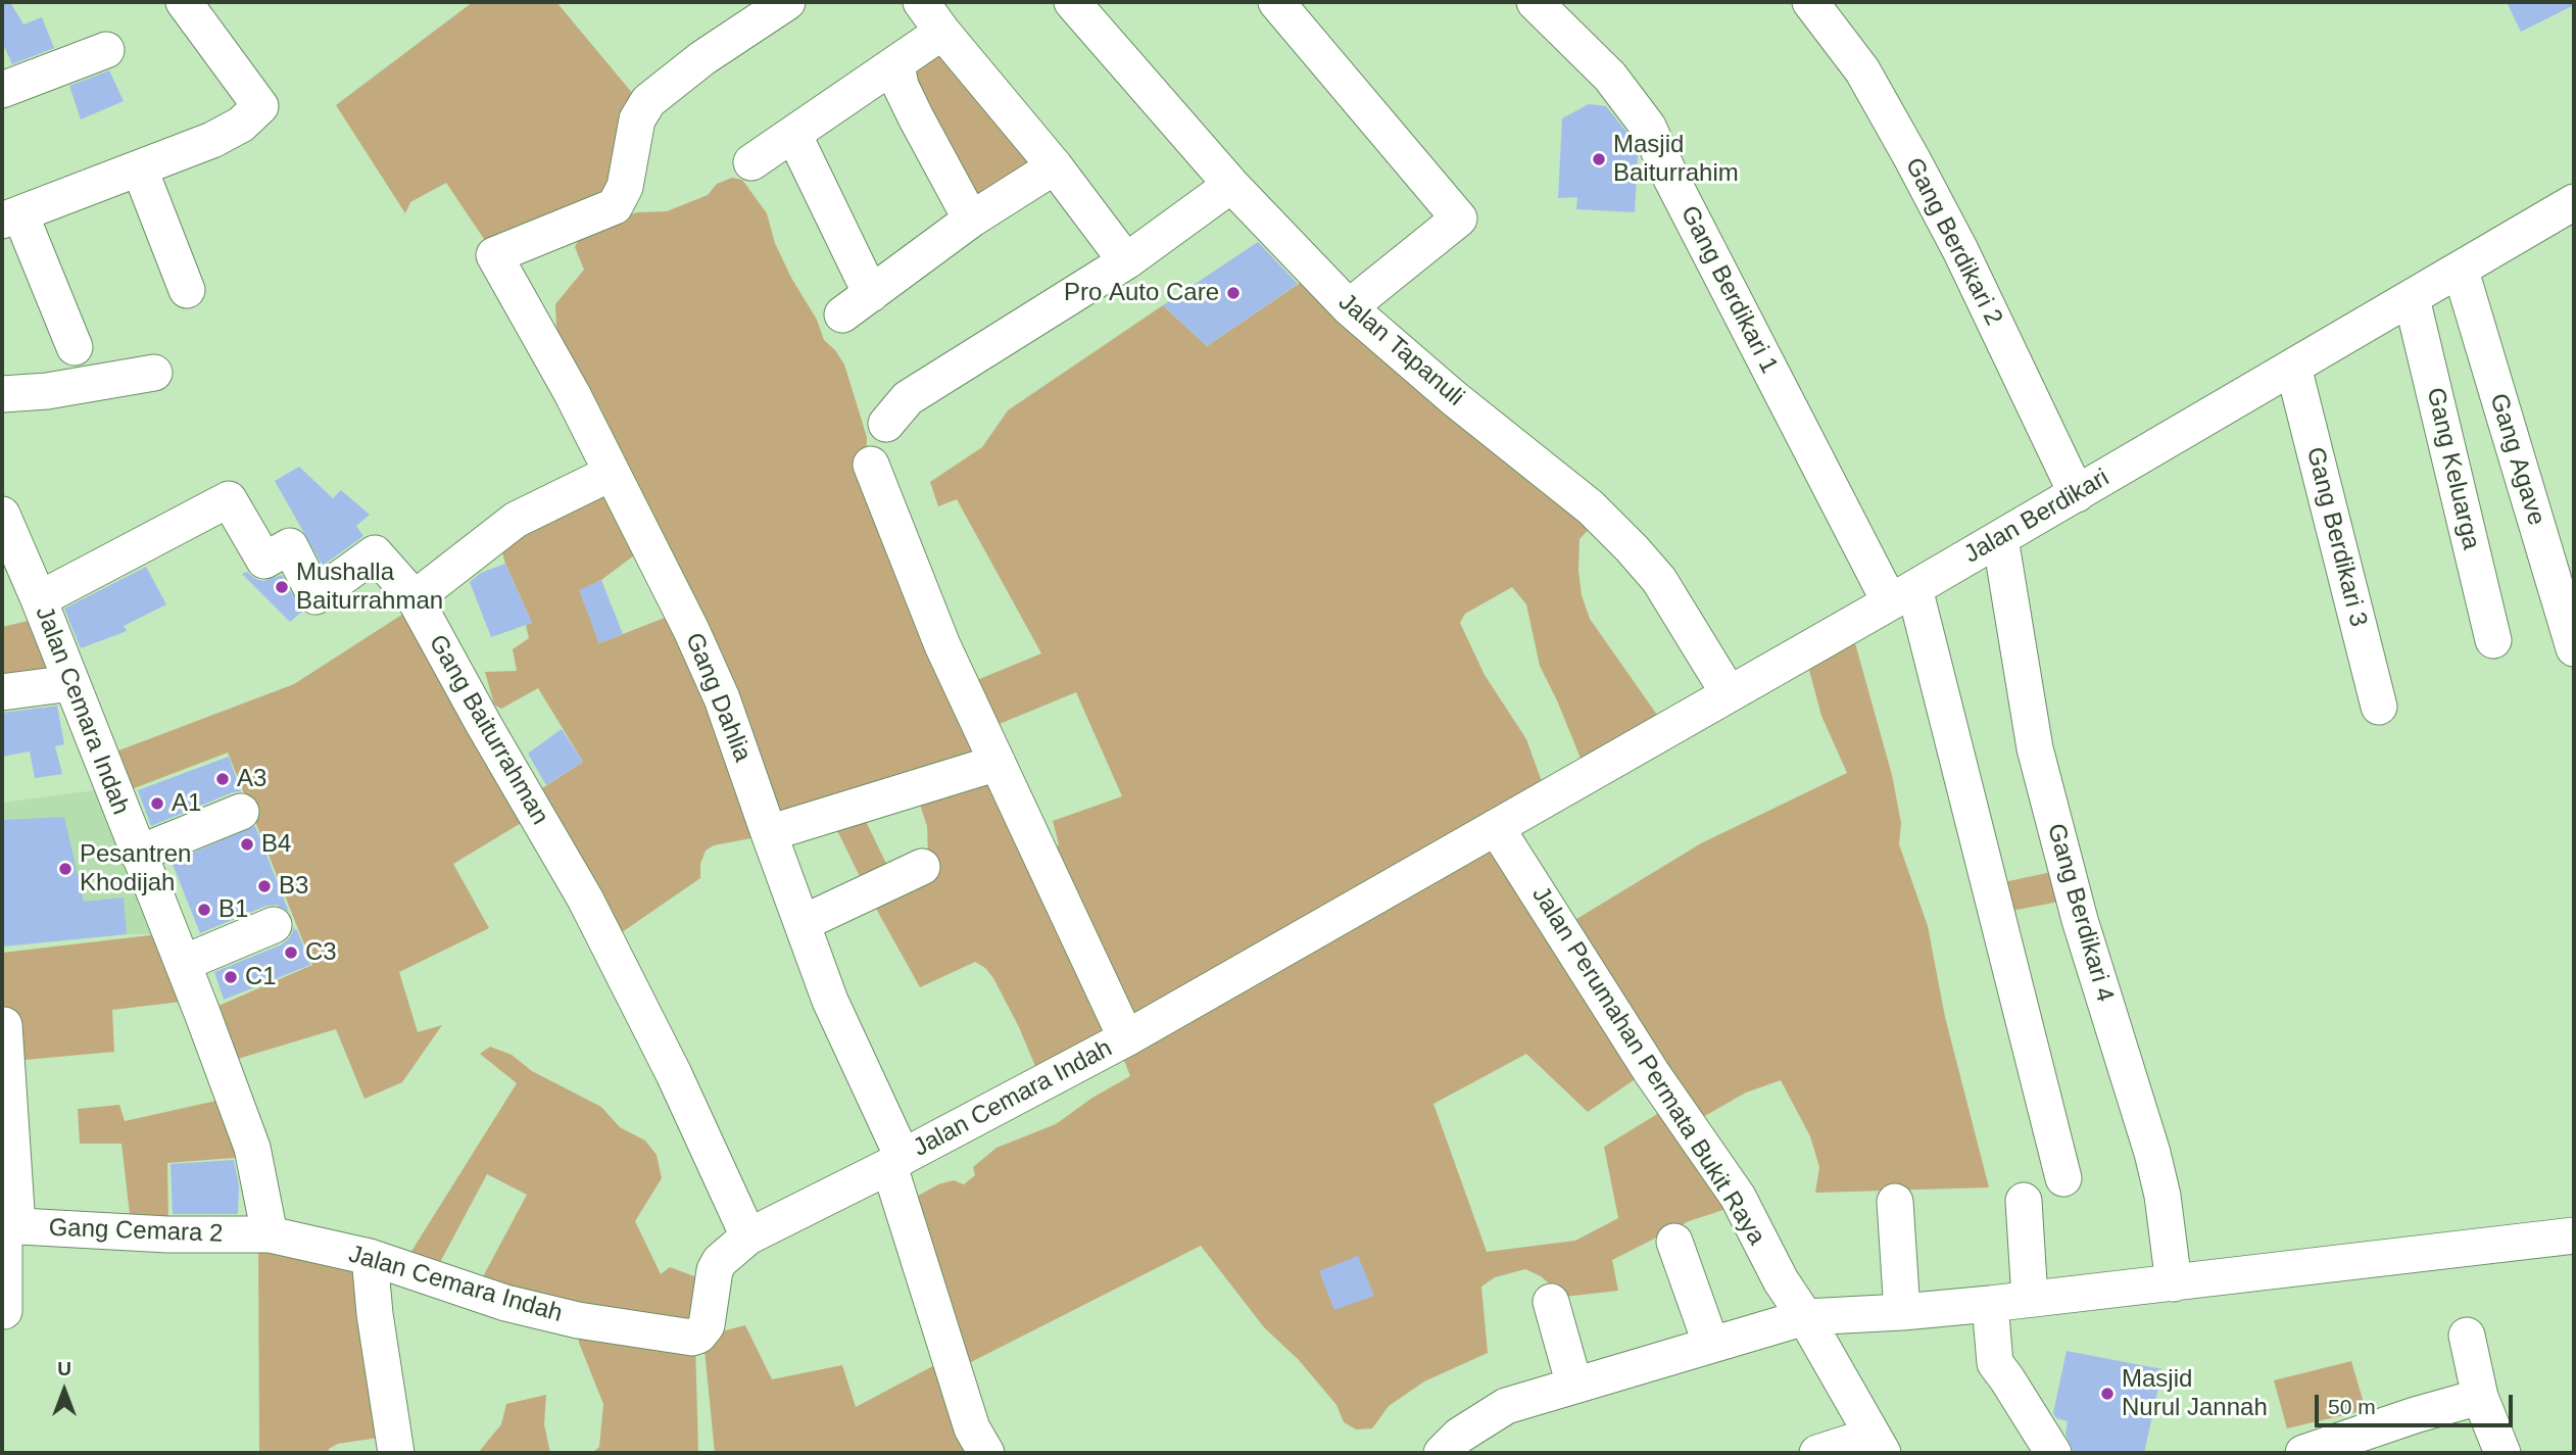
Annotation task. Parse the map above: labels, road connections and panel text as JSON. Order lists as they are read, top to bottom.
{
  "streets": {
    "street": [
      "Gang Berdikari 2",
      "Gang Berdikari 1",
      "Jalan Tapanuli",
      "Gang Agave",
      "Gang Keluarga",
      "Jalan Berdikari",
      "Gang Berdikari 3",
      "Gang Dahlia",
      "Jalan Cemara Indah",
      "Gang Baiturrahman",
      "Gang Berdikari 4",
      "Jalan Perumahan Permata Bukit Raya",
      "Gang Cemara 2"
    ]
  },
  "crossings": [
    ["Gang Berdikari 2", "Jalan Berdikari"],
    ["Gang Berdikari 1", "Jalan Berdikari"],
    ["Jalan Tapanuli", "Jalan Berdikari"],
    ["Gang Agave", "Jalan Berdikari"],
    ["Gang Keluarga", "Jalan Berdikari"],
    ["Jalan Berdikari", "Gang Berdikari 3"],
    ["Jalan Berdikari", "Jalan Cemara Indah"],
    ["Jalan Berdikari", "Gang Berdikari 4"],
    ["Jalan Berdikari", "Jalan Perumahan Permata Bukit Raya"],
    ["Gang Dahlia", "Jalan Cemara Indah"],
    ["Jalan Cemara Indah", "Gang Baiturrahman"],
    ["Jalan Cemara Indah", "Jalan Perumahan Permata Bukit Raya"],
    ["Jalan Cemara Indah", "Gang Cemara 2"]
  ],
  "places": [
    "Masjid Baiturrahim",
    "Pro Auto Care",
    "Mushalla Baiturrahman",
    "A3",
    "A1",
    "B4",
    "Pesantren Khodijah",
    "B3",
    "B1",
    "C3",
    "C1",
    "Masjid Nurul Jannah"
  ],
  "scale_bar": "50 m",
  "north": "top"
}
